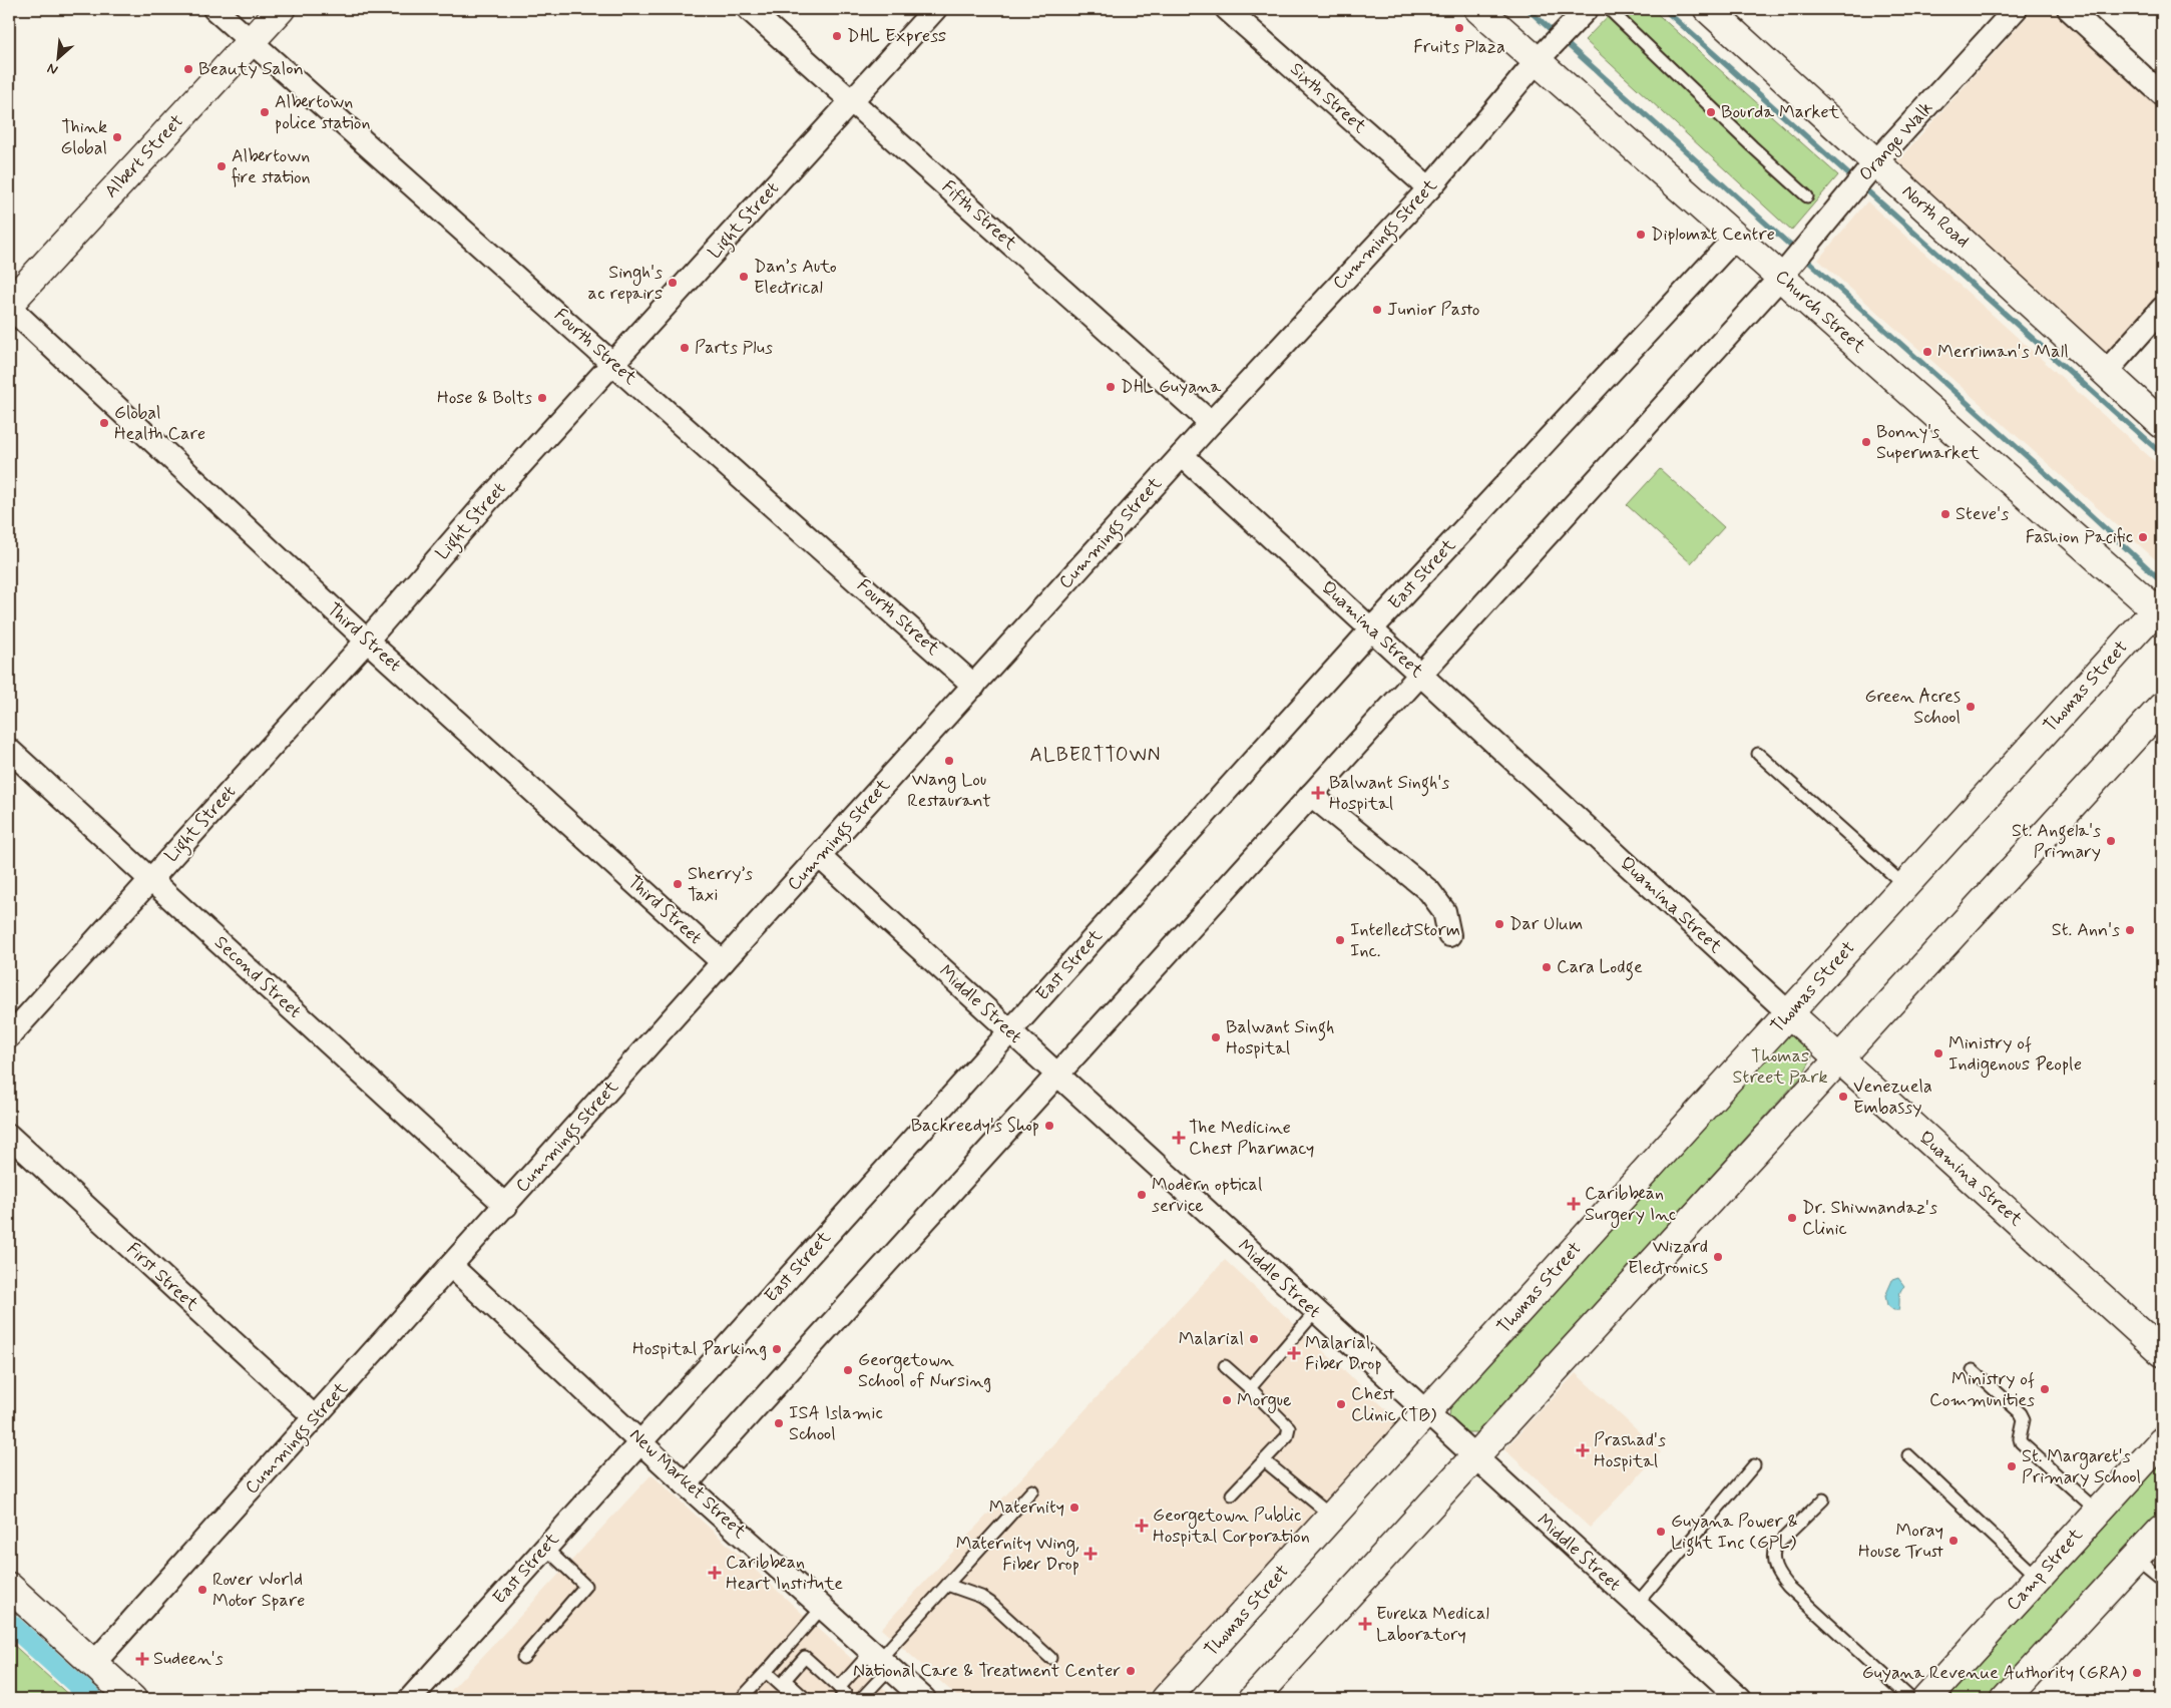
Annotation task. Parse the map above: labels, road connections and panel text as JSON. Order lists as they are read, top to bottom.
{
  "streets": {
    "street": [
      "Sixth Street",
      "Orange Walk",
      "Albert Street",
      "Fifth Street",
      "North Road",
      "Light Street",
      "Cummings Street",
      "Church Street",
      "Fourth Street",
      "East Street",
      "Quamina Street",
      "Third Street",
      "Thomas Street",
      "Second Street",
      "Middle Street",
      "First Street",
      "New Market Street",
      "Camp Street"
    ]
  },
  "crossings": [
    ["Sixth Street", "Cummings Street"],
    ["Orange Walk", "North Road"],
    ["Orange Walk", "Church Street"],
    ["Albert Street", "Fourth Street"],
    ["Albert Street", "Third Street"],
    ["Fifth Street", "Light Street"],
    ["Fifth Street", "Cummings Street"],
    ["Light Street", "Fourth Street"],
    ["Light Street", "Third Street"],
    ["Light Street", "Second Street"],
    ["Cummings Street", "Church Street"],
    ["Cummings Street", "Fourth Street"],
    ["Cummings Street", "Quamina Street"],
    ["Cummings Street", "Third Street"],
    ["Cummings Street", "Second Street"],
    ["Cummings Street", "Middle Street"],
    ["Cummings Street", "First Street"],
    ["Cummings Street", "New Market Street"],
    ["Church Street", "East Street"],
    ["Church Street", "Thomas Street"],
    ["East Street", "Quamina Street"],
    ["East Street", "Middle Street"],
    ["East Street", "New Market Street"],
    ["Quamina Street", "Thomas Street"],
    ["Thomas Street", "Middle Street"]
  ],
  "districts": ["ALBERTTOWN"],
  "parks": ["Thomas Street Park"],
  "places": {
    "other": [
      "Fruits Plaza",
      "DHL Express",
      "Beauty Salon",
      "Albertown police station",
      "Bourda Market",
      "Think Global",
      "Albertown fire station",
      "Diplomat Centre",
      "Dan’s Auto Electrical",
      "Singh's ac repairs",
      "Junior Pasto",
      "Parts Plus",
      "Merriman's Mall",
      "DHL Guyana",
      "Hose & Bolts",
      "Global Health Care",
      "Bonny's Supermarket",
      "Steve's",
      "Fashion Pacific",
      "Green Acres School",
      "Wang Lou Restaurant",
      "St. Angela's Primary",
      "Sherry’s Taxi",
      "Dar Ulum",
      "St. Ann's",
      "IntellectStorm Inc.",
      "Cara Lodge",
      "Balwant Singh Hospital",
      "Ministry of Indigenous People",
      "Venezuela Embassy",
      "Backreedy's Shop",
      "Modern optical service",
      "Dr. Shiwnandaz's Clinic",
      "Wizard Electronics",
      "Malarial",
      "Hospital Parking",
      "Georgetown School of Nursing",
      "Ministry of Communities",
      "Morgue",
      "Chest Clinic (TB)",
      "ISA Islamic School",
      "St. Margaret's Primary School",
      "Maternity",
      "Guyana Power & Light Inc (GPL)",
      "Moray House Trust",
      "Rover World Motor Spare",
      "National Care & Treatment Center",
      "Guyana Revenue Authority (GRA)"
    ],
    "health": [
      "Balwant Singh's Hospital",
      "The Medicine Chest Pharmacy",
      "Caribbean Surgery Inc",
      "Malarial, Fiber Drop",
      "Prashad's Hospital",
      "Georgetown Public Hospital Corporation",
      "Maternity Wing, Fiber Drop",
      "Caribbean Heart Institute",
      "Eureka Medical Laboratory",
      "Sudeen's"
    ]
  },
  "north": "bottom left"
}
